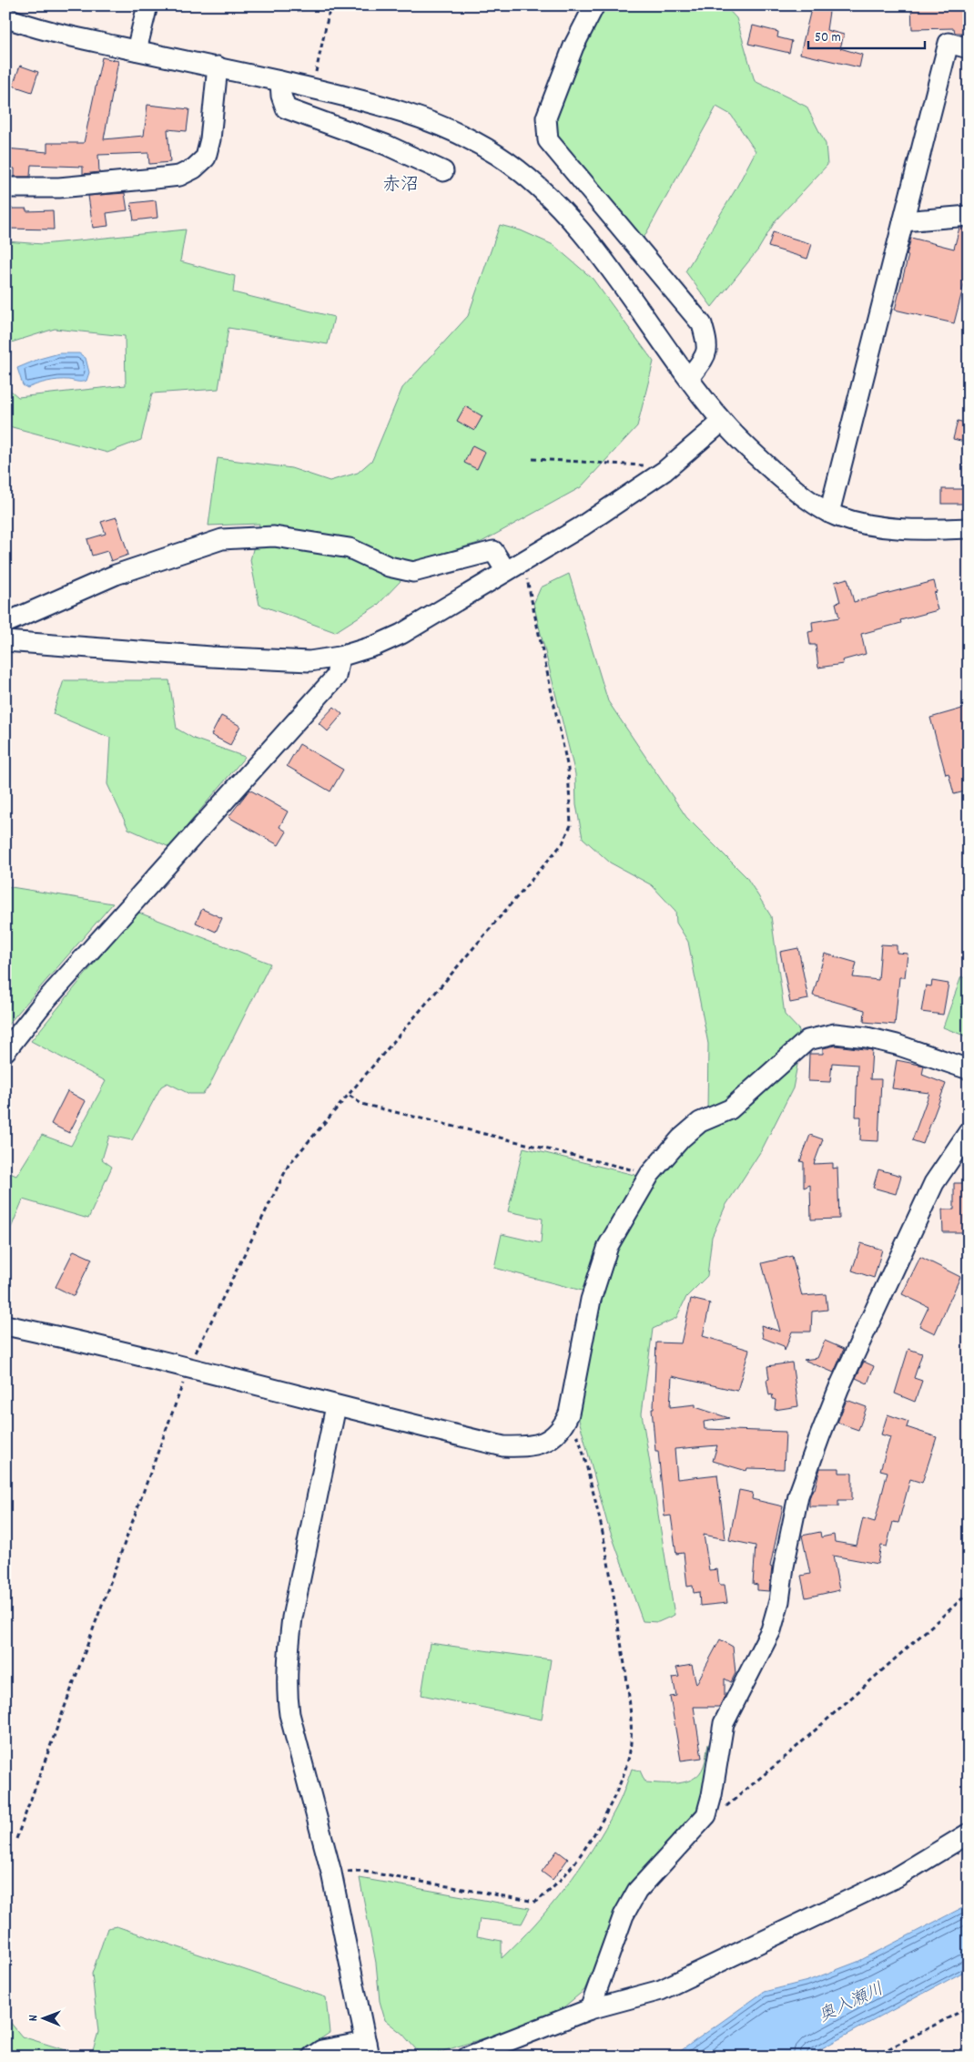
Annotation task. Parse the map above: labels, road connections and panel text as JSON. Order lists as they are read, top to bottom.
{
  "districts": ["赤沼"],
  "water": ["奥入瀬川"],
  "scale_bar": "50 m",
  "north": "left"
}
